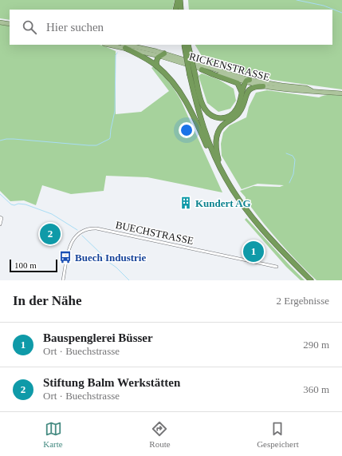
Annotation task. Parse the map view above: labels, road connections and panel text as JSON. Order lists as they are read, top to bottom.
{
  "streets": {
    "main road": ["RICKENSTRASSE"],
    "street": ["BUECHSTRASSE"]
  },
  "places": {
    "building": ["Kundert AG"],
    "bus stop": ["Buech Industrie"]
  },
  "scale_bar": "100 m",
  "page": {
    "search": "Hier suchen",
    "pins": ["2", "1"],
    "scale": "100 m",
    "heading": ["In der Nähe", "2 Ergebnisse"],
    "list": [
      {
        "mark": "1",
        "name": "Bauspenglerei Büsser",
        "note": "Ort · Buechstrasse",
        "value": "290 m"
      },
      {
        "mark": "2",
        "name": "Stiftung Balm Werkstätten",
        "note": "Ort · Buechstrasse",
        "value": "360 m"
      }
    ],
    "nav": ["Karte", "Route", "Gespeichert"]
  }
}
